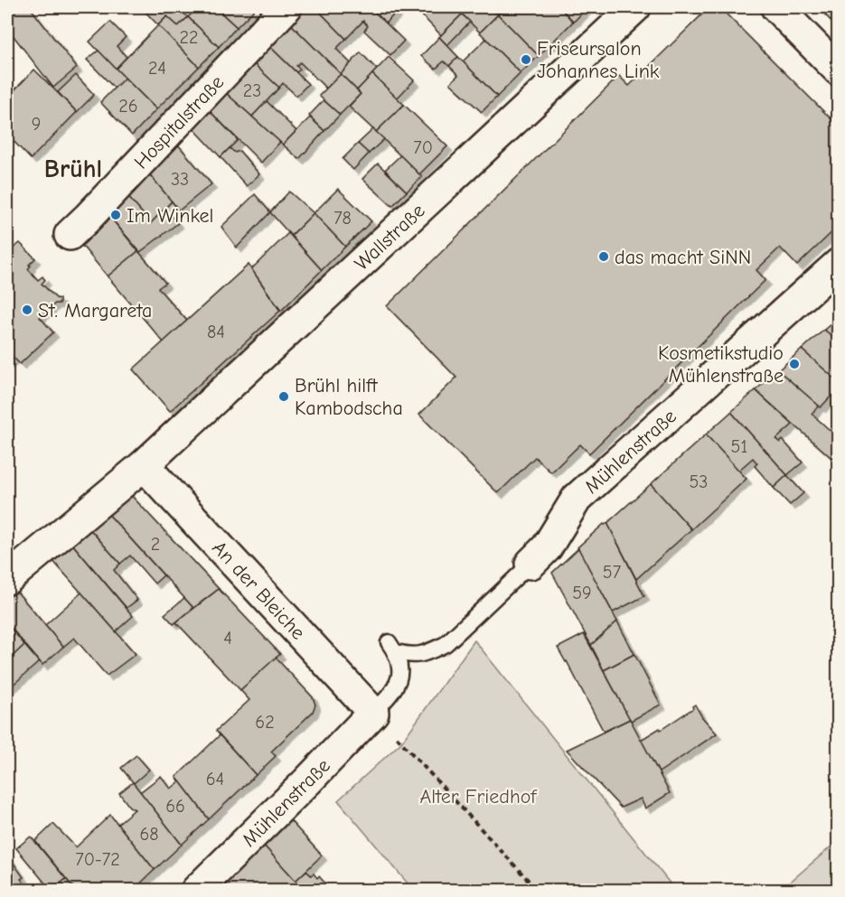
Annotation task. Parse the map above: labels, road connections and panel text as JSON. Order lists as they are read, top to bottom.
{
  "streets": {
    "street": [
      "Hospitalstraße",
      "Wallstraße",
      "Mühlenstraße",
      "An der Bleiche"
    ]
  },
  "crossings": [
    ["Wallstraße", "An der Bleiche"],
    ["Mühlenstraße", "An der Bleiche"]
  ],
  "districts": ["Brühl"],
  "parks": ["Alter Friedhof"],
  "places": [
    "Friseursalon Johannes Link",
    "Im Winkel",
    "das macht SiNN",
    "St. Margareta",
    "Kosmetikstudio Mühlenstraße",
    "Brühl hilft Kambodscha"
  ],
  "house_numbers": [
    "22",
    "24",
    "23",
    "26",
    "9",
    "70",
    "33",
    "78",
    "84",
    "51",
    "53",
    "2",
    "57",
    "59",
    "4",
    "62",
    "64",
    "66",
    "68",
    "70-72"
  ]
}
